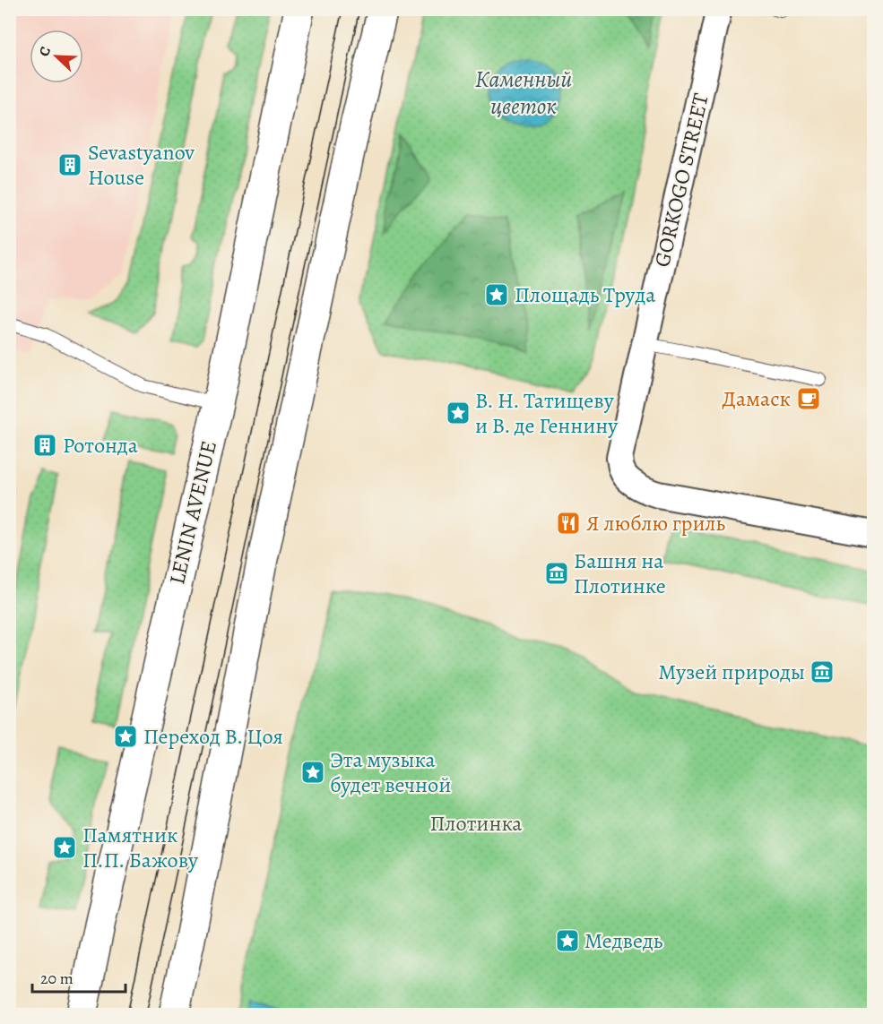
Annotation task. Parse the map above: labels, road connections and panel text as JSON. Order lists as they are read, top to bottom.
{
  "streets": {
    "main road": ["LENIN AVENUE"],
    "street": ["GORKOGO STREET"]
  },
  "water": ["Каменный цветок"],
  "parks": ["Плотинка"],
  "places": {
    "building": ["Sevastyanov House", "Ротонда"],
    "place": [
      "Площадь Труда",
      "В. Н. Татищеву и В. де Геннину",
      "Переход В. Цоя",
      "Эта музыка будет вечной",
      "Памятник П.П. Бажову",
      "Медведь"
    ],
    "cafe": ["Дамаск"],
    "restaurant": ["Я люблю гриль"],
    "museum": ["Башня на Плотинке", "Музей природы"]
  },
  "scale_bar": "20 m",
  "north": "top left"
}
